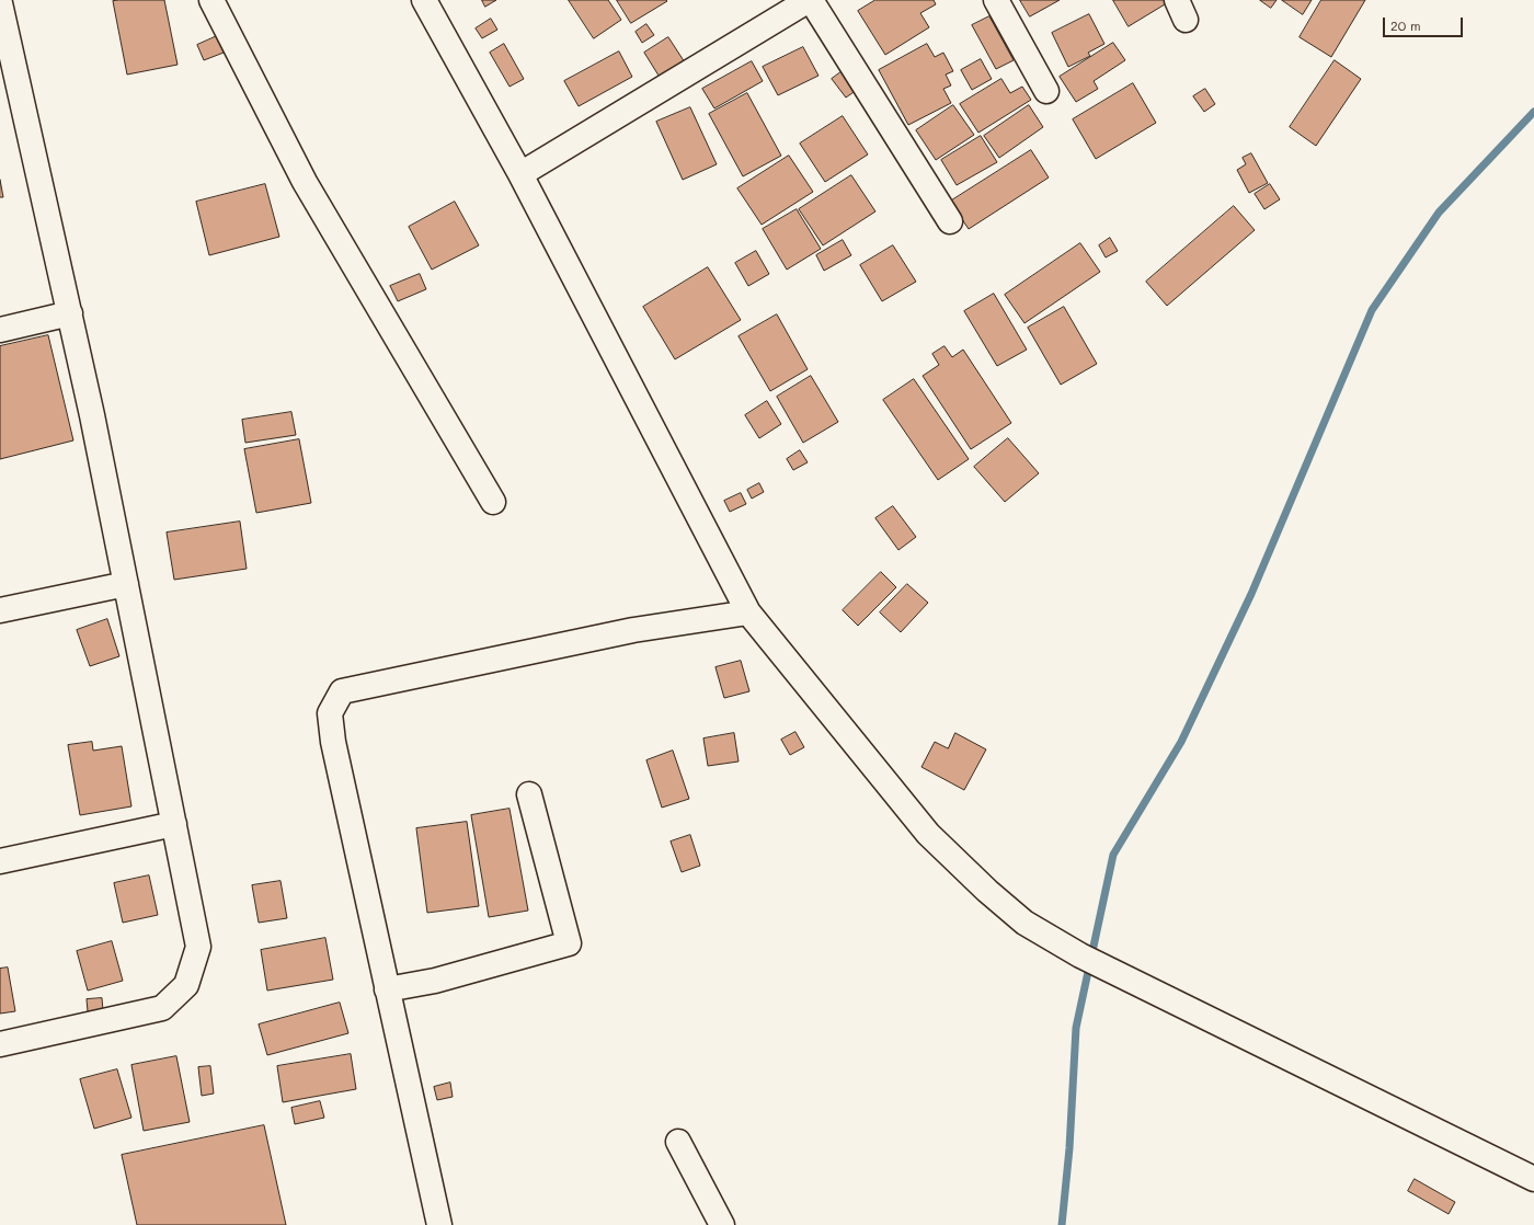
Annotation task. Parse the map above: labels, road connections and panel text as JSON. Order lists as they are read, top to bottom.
{
  "scale_bar": "20 m"
}
